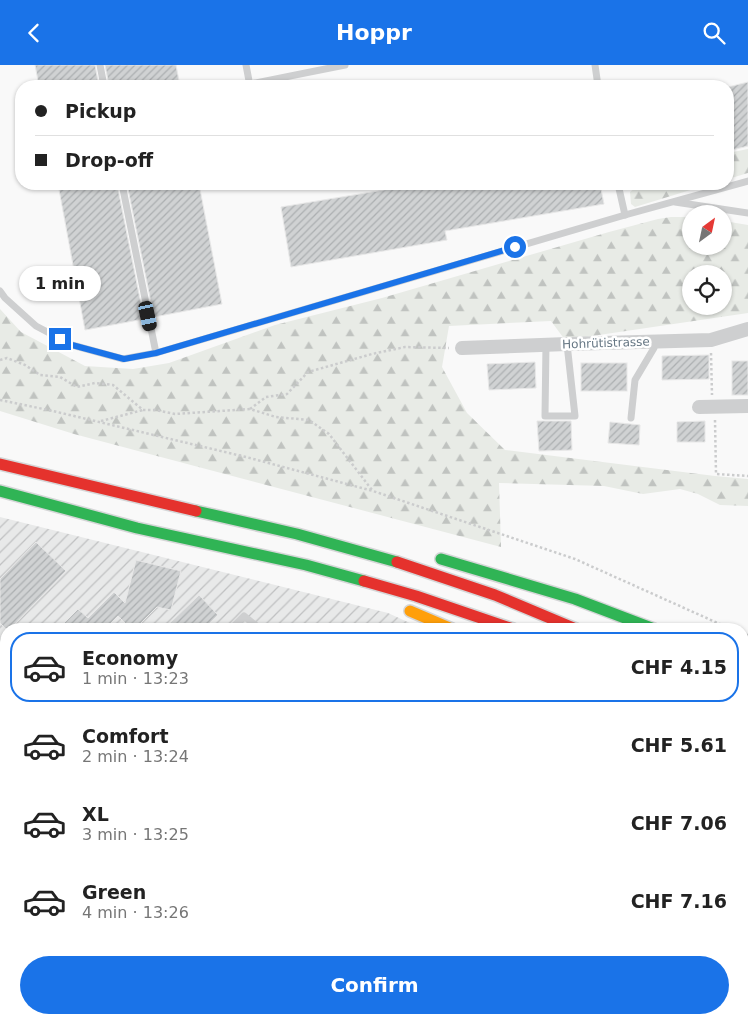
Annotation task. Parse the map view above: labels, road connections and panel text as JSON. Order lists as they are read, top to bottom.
{
  "streets": {
    "street": ["Hohrütistrasse"]
  },
  "north": "top right",
  "page": {
    "header": "Hoppr",
    "banner": ["Pickup", "Drop-off"],
    "bubble": "1 min",
    "list": [
      {
        "name": "Economy",
        "note": "1 min · 13:23",
        "value": "CHF 4.15"
      },
      {
        "name": "Comfort",
        "note": "2 min · 13:24",
        "value": "CHF 5.61"
      },
      {
        "name": "XL",
        "note": "3 min · 13:25",
        "value": "CHF 7.06"
      },
      {
        "name": "Green",
        "note": "4 min · 13:26",
        "value": "CHF 7.16"
      }
    ],
    "buttons": "Confirm"
  }
}
